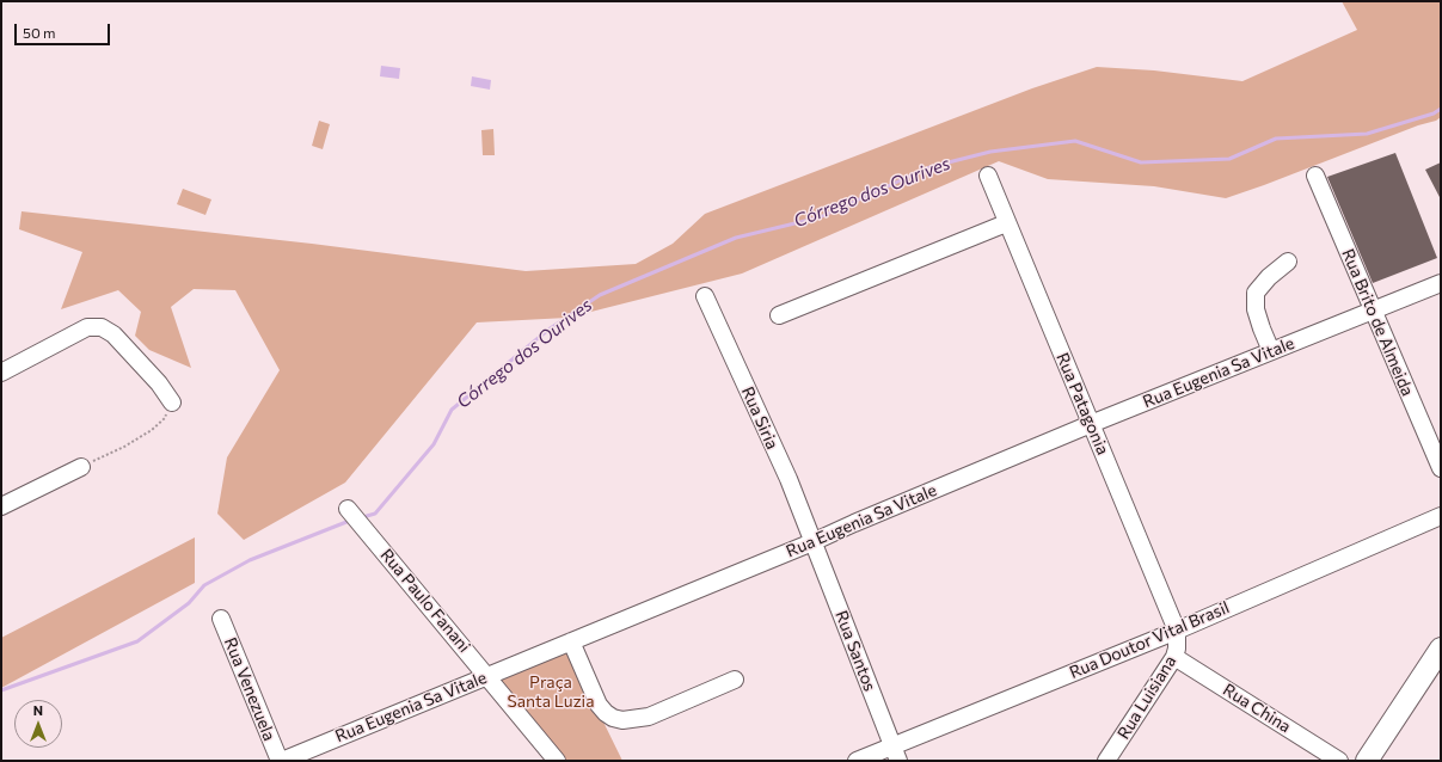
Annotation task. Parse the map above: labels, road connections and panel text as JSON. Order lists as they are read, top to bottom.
{
  "streets": {
    "street": [
      "Rua Brito de Almeida",
      "Rua Eugenia Sa Vitale",
      "Rua Patagonia",
      "Rua Siria",
      "Rua Paulo Fanani",
      "Rua Doutor Vital Brasil",
      "Rua Santos",
      "Rua Venezuela",
      "Rua Luisiana",
      "Rua China"
    ]
  },
  "crossings": [
    ["Rua Brito de Almeida", "Rua Eugenia Sa Vitale"],
    ["Rua Eugenia Sa Vitale", "Rua Patagonia"],
    ["Rua Eugenia Sa Vitale", "Rua Siria"],
    ["Rua Eugenia Sa Vitale", "Rua Paulo Fanani"],
    ["Rua Eugenia Sa Vitale", "Rua Santos"],
    ["Rua Eugenia Sa Vitale", "Rua Venezuela"],
    ["Rua Patagonia", "Rua Doutor Vital Brasil"],
    ["Rua Patagonia", "Rua Luisiana"],
    ["Rua Siria", "Rua Santos"],
    ["Rua Doutor Vital Brasil", "Rua Santos"],
    ["Rua Doutor Vital Brasil", "Rua Luisiana"],
    ["Rua Luisiana", "Rua China"]
  ],
  "water": ["Córrego dos Ourives"],
  "parks": ["Praça Santa Luzia"],
  "scale_bar": "50 m",
  "north": "top"
}
